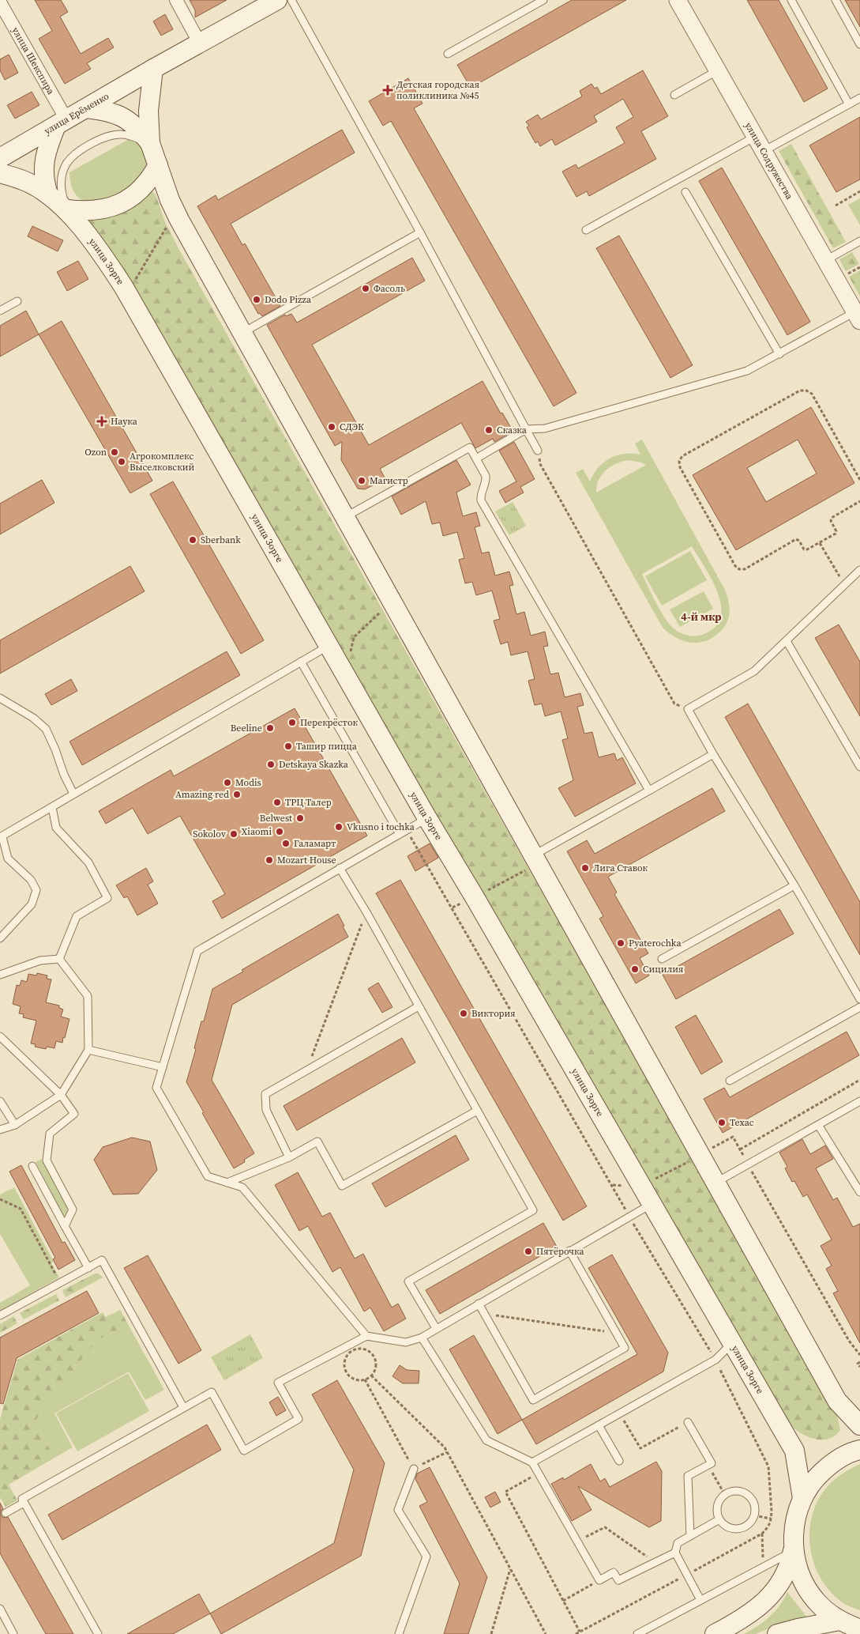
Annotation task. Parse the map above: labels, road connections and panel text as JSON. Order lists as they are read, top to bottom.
{
  "streets": {
    "main road": ["улица Ерёменко", "улица Зорге"],
    "street": ["улица Шекспира", "улица Содружества"]
  },
  "crossings": [
    ["улица Шекспира", "улица Ерёменко"]
  ],
  "districts": ["4-й мкр"],
  "places": {
    "health": ["Детская городская поликлиника №45", "Наука"],
    "other": [
      "Фасоль",
      "Dodo Pizza",
      "СДЭК",
      "Сказка",
      "Ozon",
      "Агрокомплекс Выселковский",
      "Магистр",
      "Sberbank",
      "Перекрёсток",
      "Beeline",
      "Ташир пицца",
      "Detskaya Skazka",
      "Modis",
      "Amazing red",
      "ТРЦ Талер",
      "Belwest",
      "Vkusno i tochka",
      "Xiaomi",
      "Sokolov",
      "Галамарт",
      "Mozart House",
      "Лига Ставок",
      "Pyaterochka",
      "Сицилия",
      "Виктория",
      "Техас",
      "Пятёрочка"
    ]
  }
}
